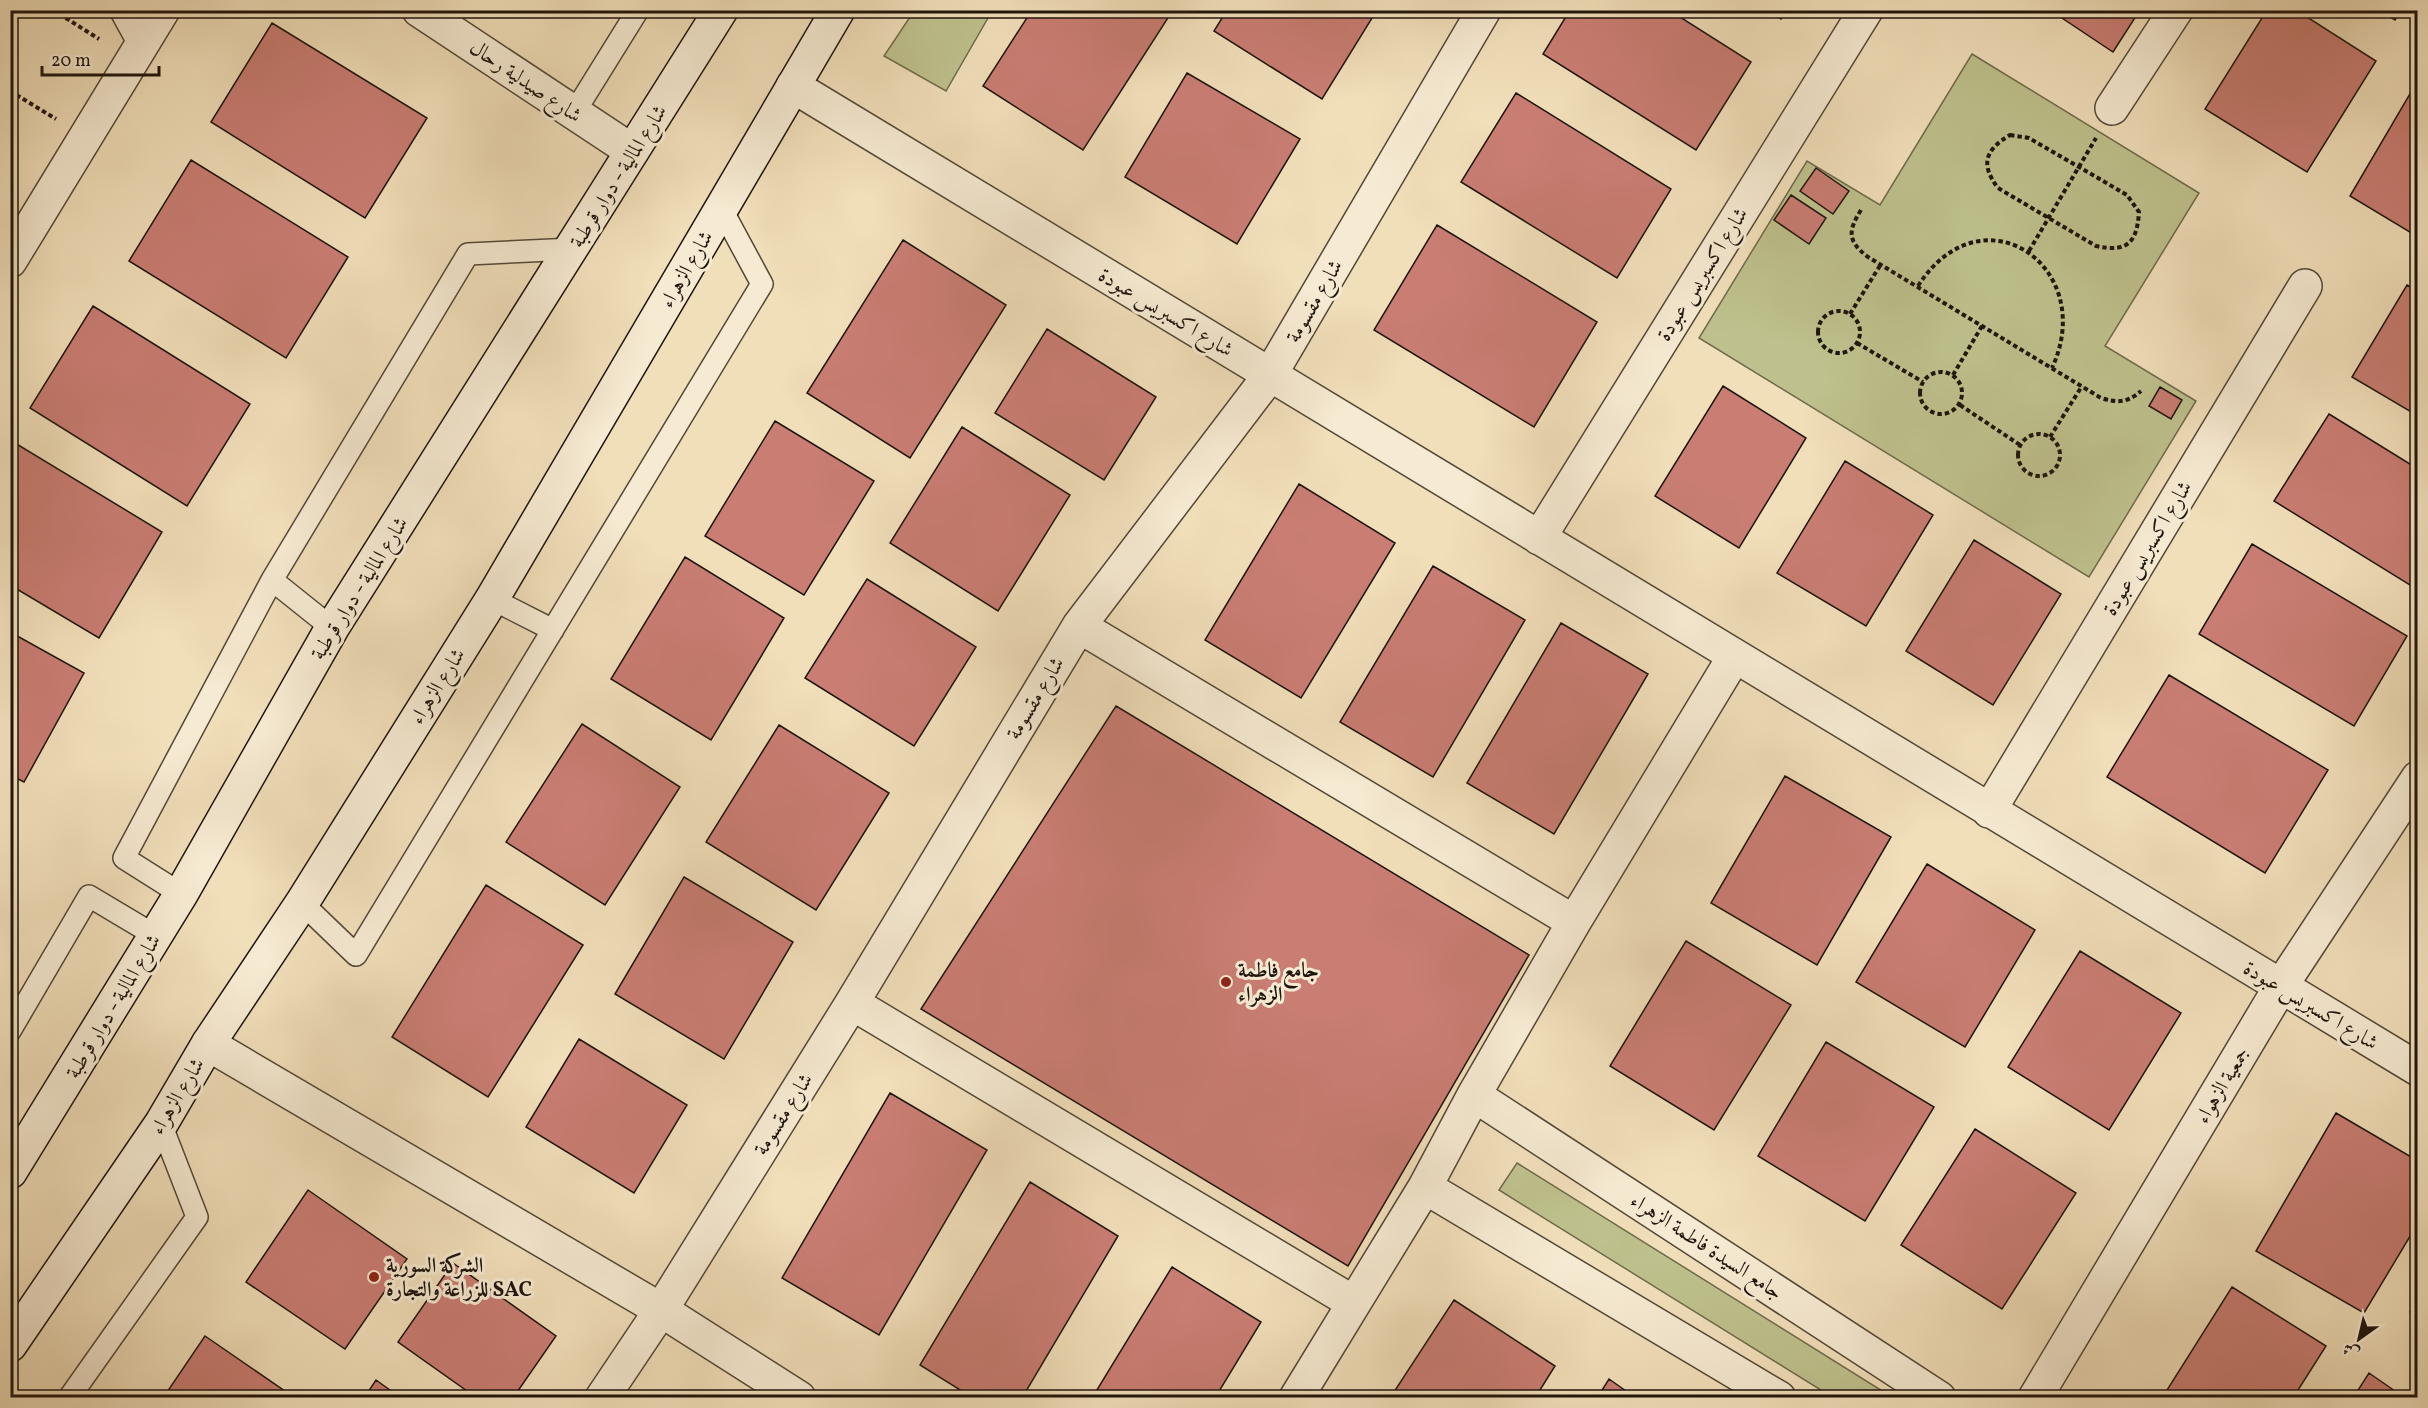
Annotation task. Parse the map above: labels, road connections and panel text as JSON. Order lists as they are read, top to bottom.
{
  "streets": {
    "street": [
      "شارع صيدلية رحال",
      "شارع المالية - دوار قرطبة",
      "شارع الزهراء",
      "شارع اكسبريس عبودة",
      "شارع مقسومة",
      "جمعية الزهواء",
      "جامع السيدة فاطمة الزهراء"
    ]
  },
  "crossings": [
    ["شارع صيدلية رحال", "شارع المالية - دوار قرطبة"],
    ["شارع الزهراء", "شارع اكسبريس عبودة"],
    ["شارع اكسبريس عبودة", "شارع مقسومة"],
    ["شارع اكسبريس عبودة", "جمعية الزهواء"]
  ],
  "places": ["جامع فاطمة الزهراء", "الشركة السورية للزراعة والتجارة SAC"],
  "scale_bar": "20 m",
  "north": "bottom left"
}
